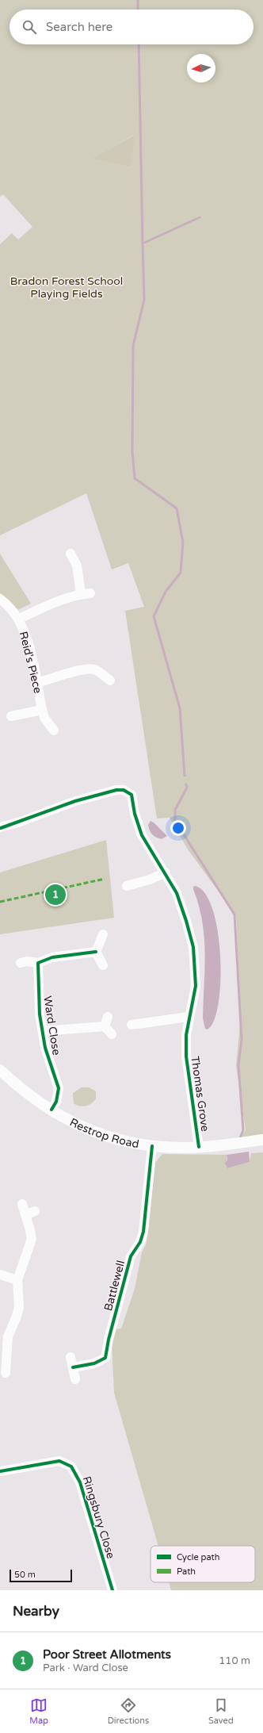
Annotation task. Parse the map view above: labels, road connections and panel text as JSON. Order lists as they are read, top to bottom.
{
  "streets": {
    "street": [
      "Reid's Piece",
      "Ward Close",
      "Thomas Grove",
      "Restrop Road",
      "Battlewell",
      "Ringsbury Close"
    ]
  },
  "crossings": [
    ["Ward Close", "Restrop Road"],
    ["Thomas Grove", "Restrop Road"],
    ["Restrop Road", "Battlewell"]
  ],
  "parks": ["Bradon Forest School Playing Fields"],
  "legend": ["Cycle path", "Path"],
  "scale_bar": "50 m",
  "north": "left",
  "page": {
    "search": "Search here",
    "pins": "1",
    "scale": "50 m",
    "heading": "Nearby",
    "list": [
      {
        "mark": "1",
        "name": "Poor Street Allotments",
        "note": "Park · Ward Close",
        "value": "110 m"
      }
    ],
    "nav": ["Map", "Directions", "Saved"]
  }
}
